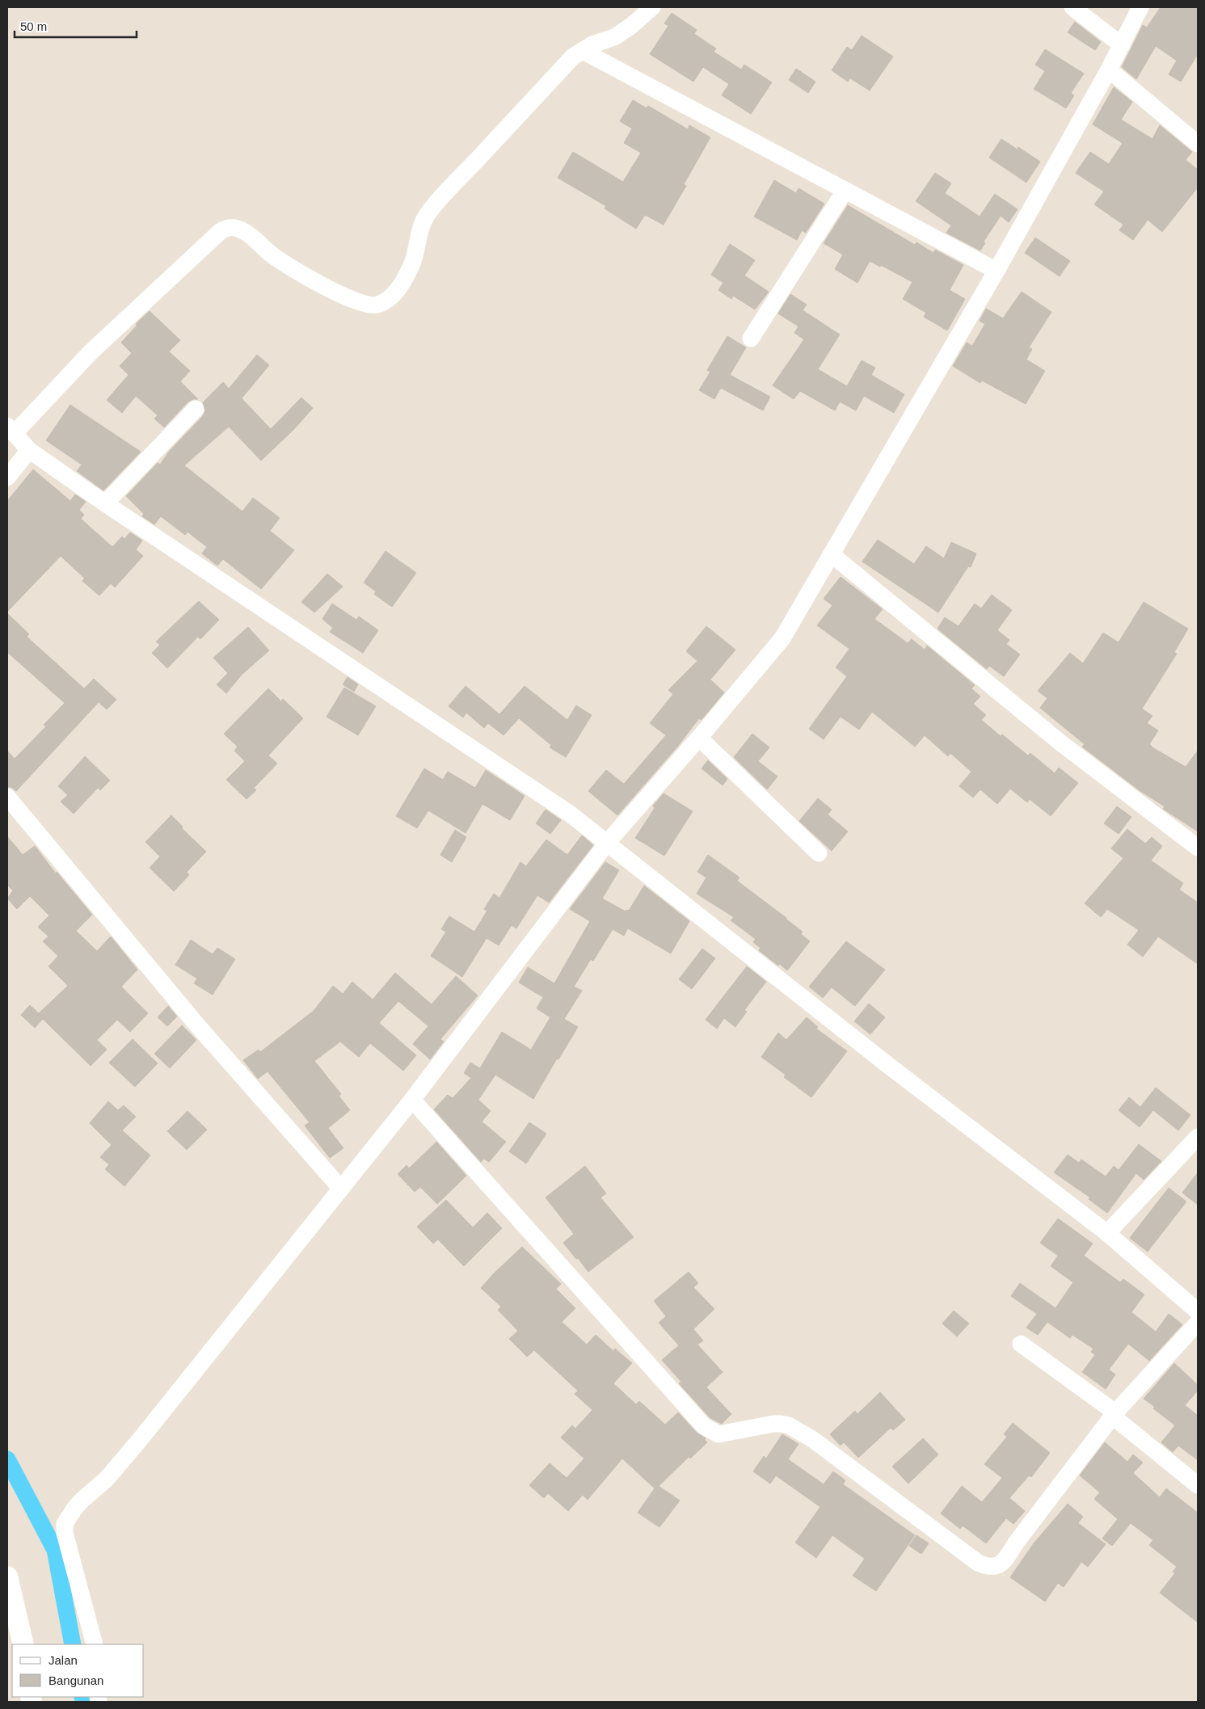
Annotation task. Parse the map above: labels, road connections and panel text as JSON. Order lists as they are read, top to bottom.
{
  "legend": ["Jalan", "Bangunan"],
  "scale_bar": "50 m"
}
